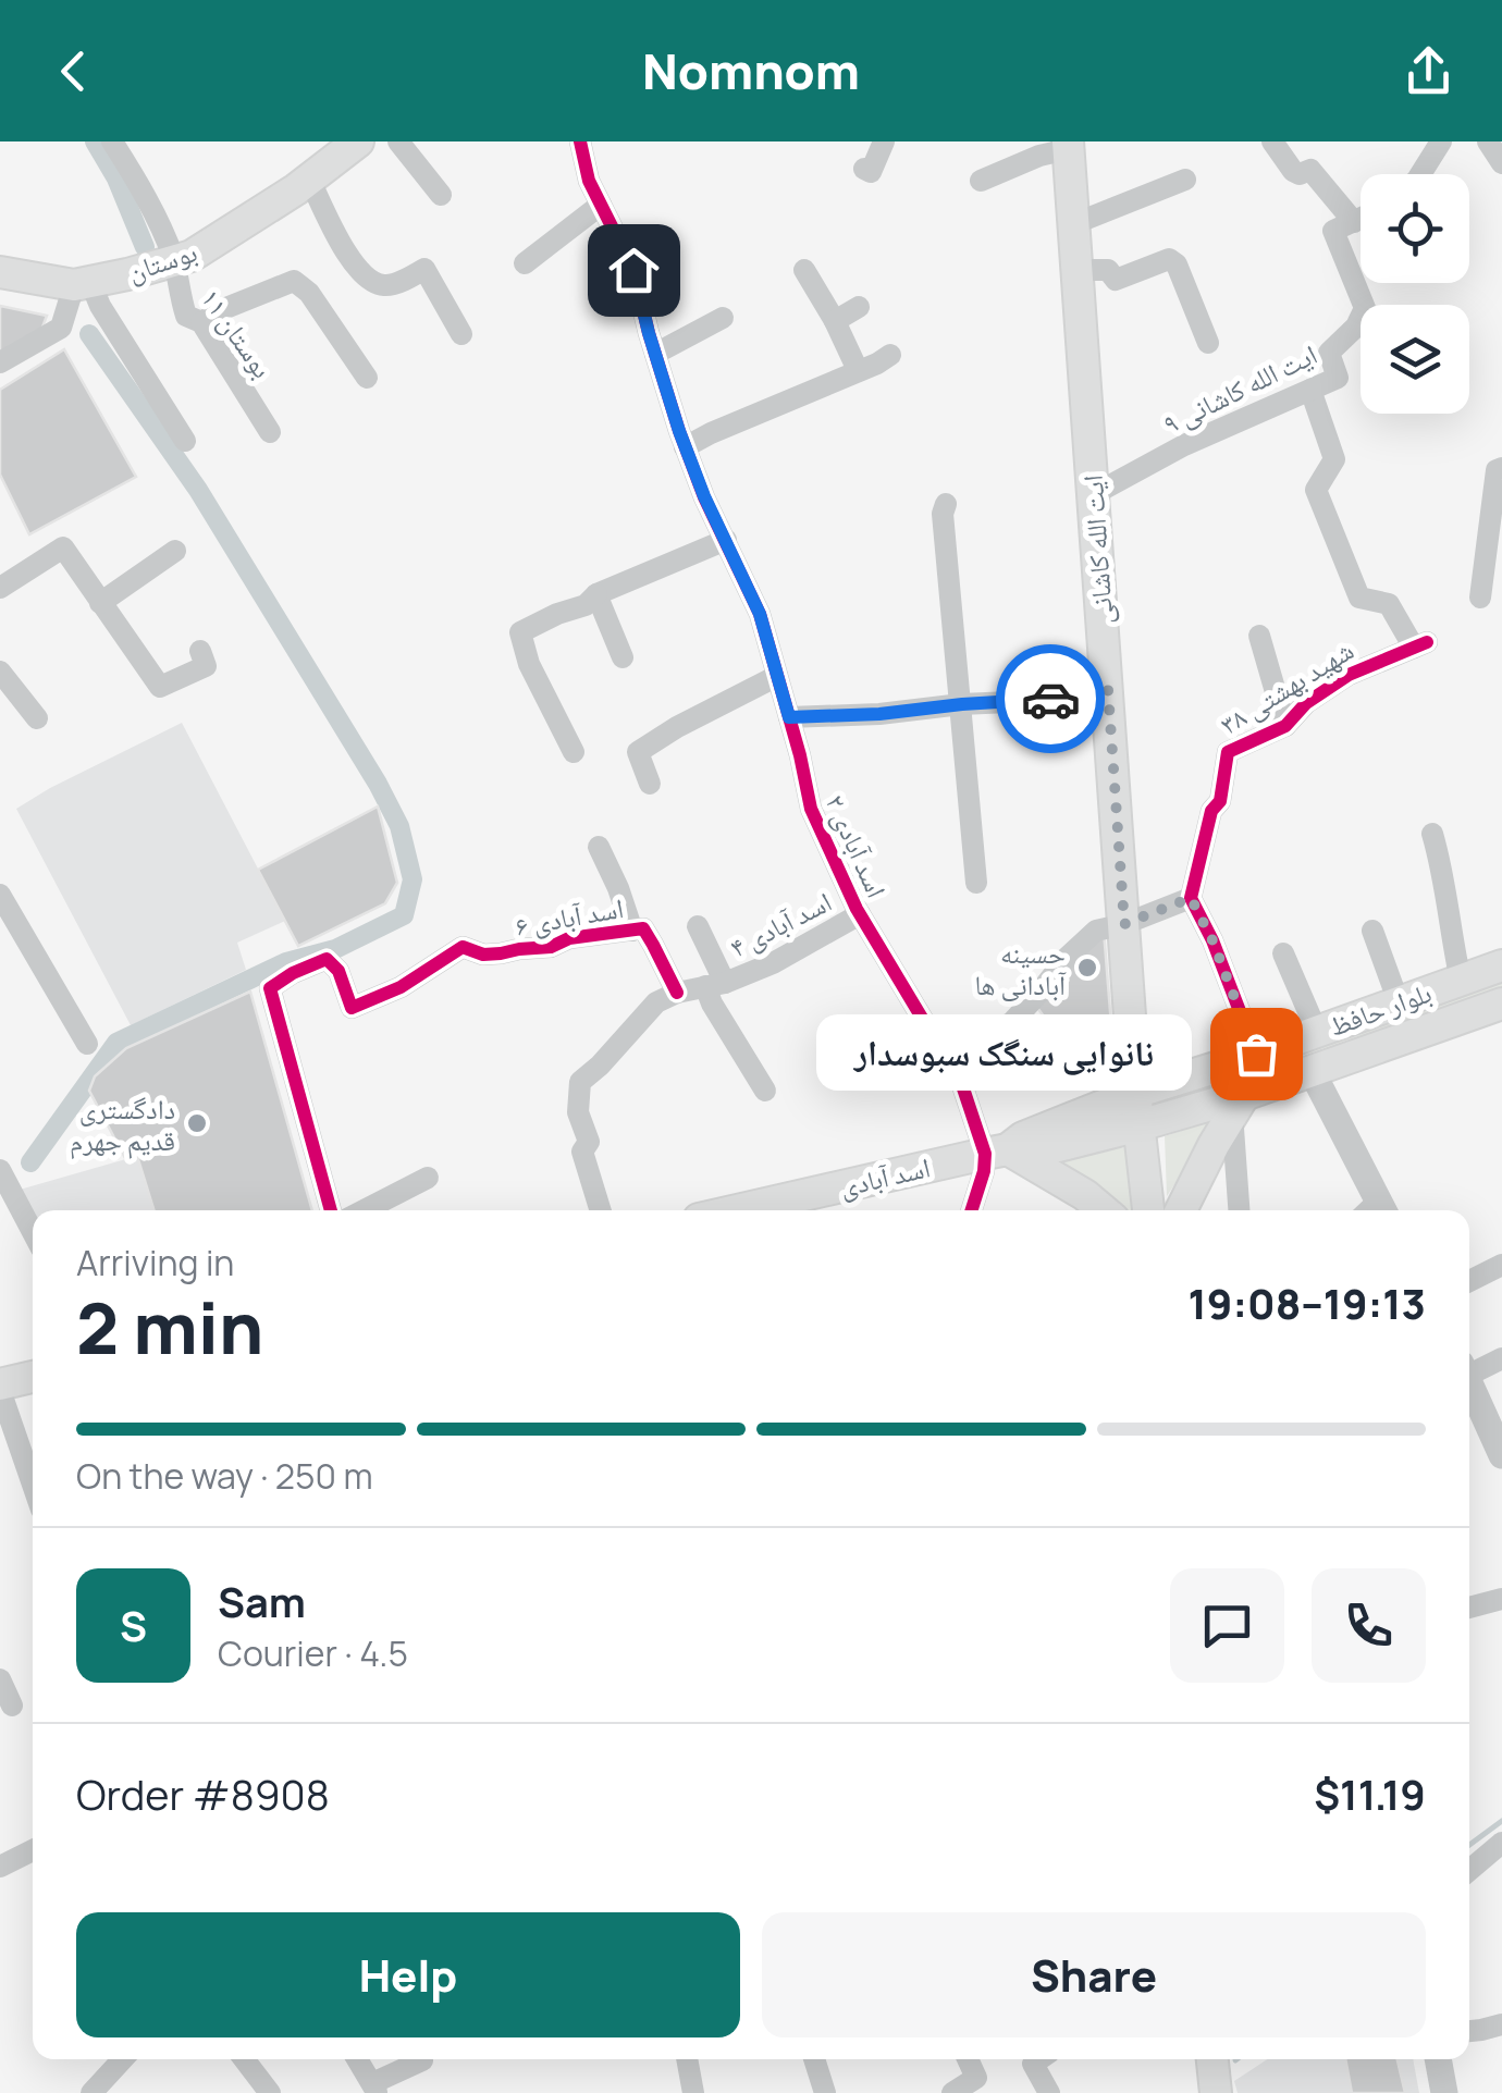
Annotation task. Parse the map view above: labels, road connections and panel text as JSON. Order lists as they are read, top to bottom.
{
  "streets": {
    "main road": [
      "بوستان",
      "ایت الله کاشانی",
      "بلوار حافظ",
      "اسد آبادی"
    ],
    "street": [
      "بوستان ۱۱",
      "ایت الله کاشانی ۹",
      "شهید بهشتی ۳۸",
      "اسد آبادی ۲",
      "اسد آبادی ۶",
      "اسد آبادی ۴"
    ]
  },
  "crossings": [
    ["بوستان", "بوستان ۱۱"],
    ["ایت الله کاشانی ۹", "ایت الله کاشانی"],
    ["ایت الله کاشانی ۹", "شهید بهشتی ۳۸"],
    ["ایت الله کاشانی", "بلوار حافظ"],
    ["ایت الله کاشانی", "اسد آبادی"],
    ["اسد آبادی ۲", "اسد آبادی ۴"],
    ["اسد آبادی ۲", "اسد آبادی"],
    ["اسد آبادی ۶", "اسد آبادی ۴"],
    ["بلوار حافظ", "اسد آبادی"]
  ],
  "places": ["حسینه آبادانی ها", "نانوایی سنگک سبوسدار", "دادگستری قدیم جهرم"],
  "page": {
    "header": "Nomnom",
    "bubble": "نانوایی سنگک سبوسدار",
    "heading": ["2 min", "Arriving in", "19:08–19:13"],
    "panel": [
      "Sam",
      "Courier · 4.5",
      "Order #8908",
      "$11.19"
    ],
    "bar": "On the way · 250 m",
    "round": "S",
    "buttons": ["Help", "Share"]
  }
}
